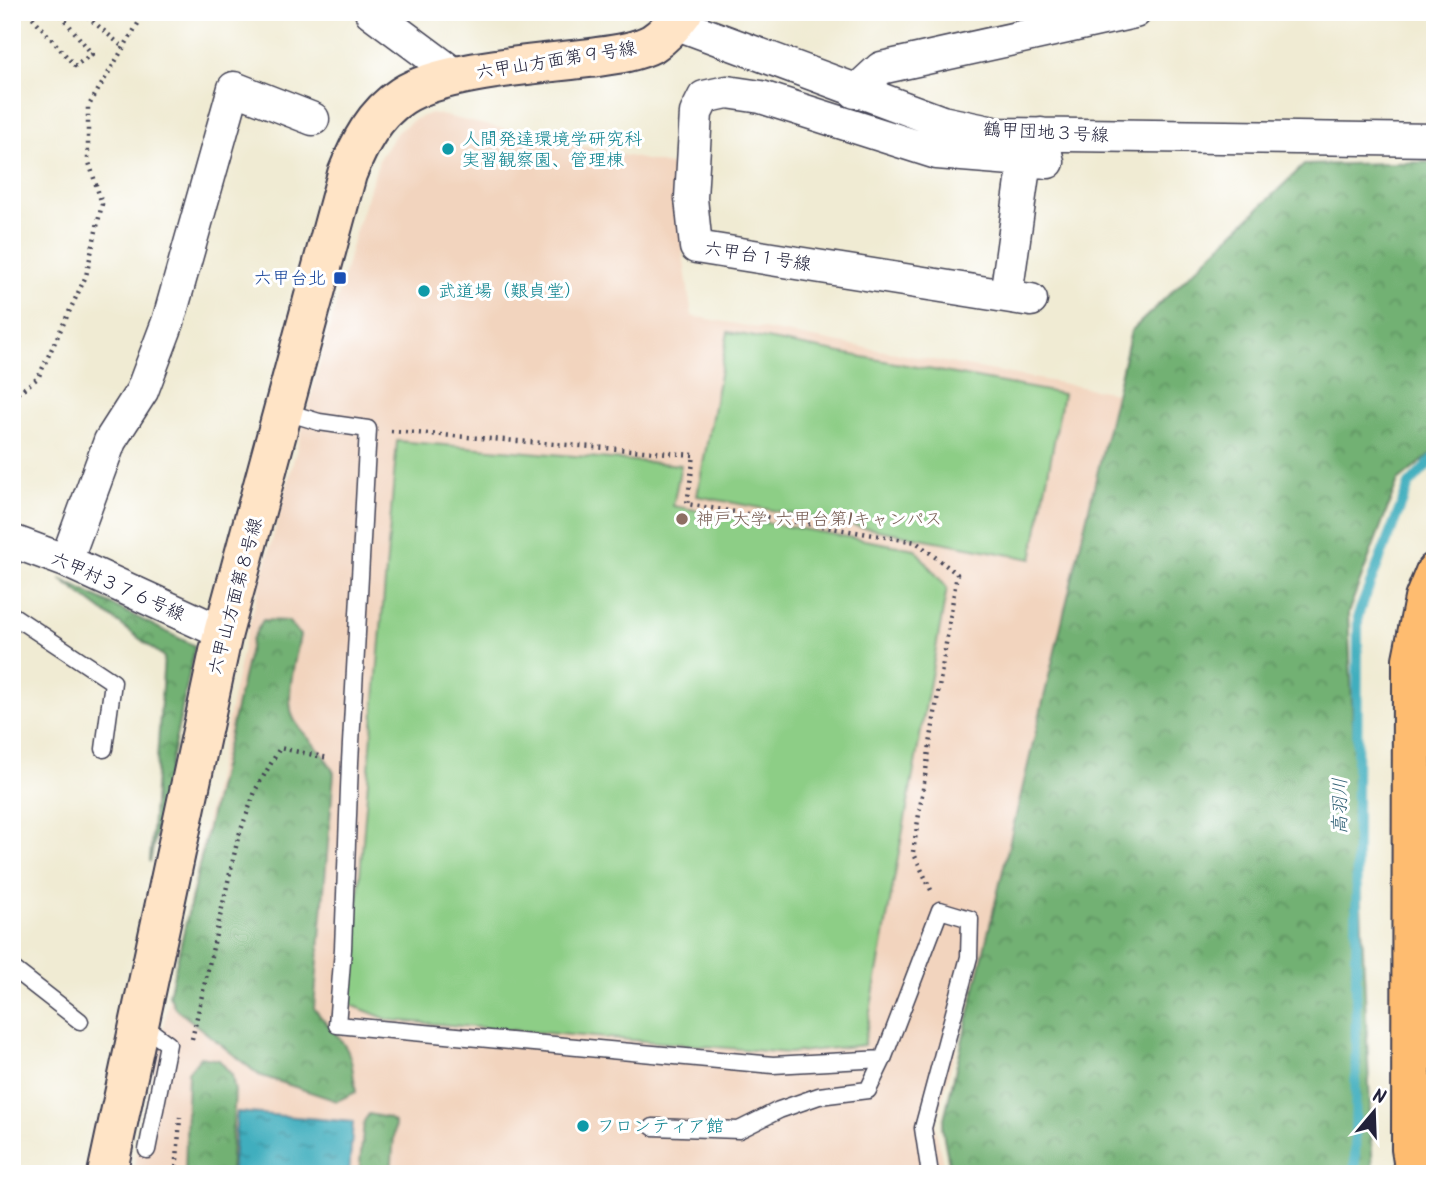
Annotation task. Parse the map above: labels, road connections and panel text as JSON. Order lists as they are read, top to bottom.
{
  "streets": {
    "street": [
      "六甲山方面第９号線",
      "鶴甲団地３号線",
      "六甲台１号線",
      "六甲村３７６号線",
      "六甲山方面第８号線"
    ]
  },
  "crossings": [
    ["六甲山方面第９号線", "鶴甲団地３号線"],
    ["六甲山方面第９号線", "六甲山方面第８号線"],
    ["鶴甲団地３号線", "六甲台１号線"],
    ["六甲村３７６号線", "六甲山方面第８号線"]
  ],
  "water": ["高羽川"],
  "places": {
    "other": [
      "人間発達環境学研究科 実習観察園、管理棟",
      "武道場（艱貞堂）",
      "神戸大学 六甲台第1キャンパス",
      "フロンティア館"
    ],
    "transit": ["六甲台北"]
  },
  "north": "top"
}
